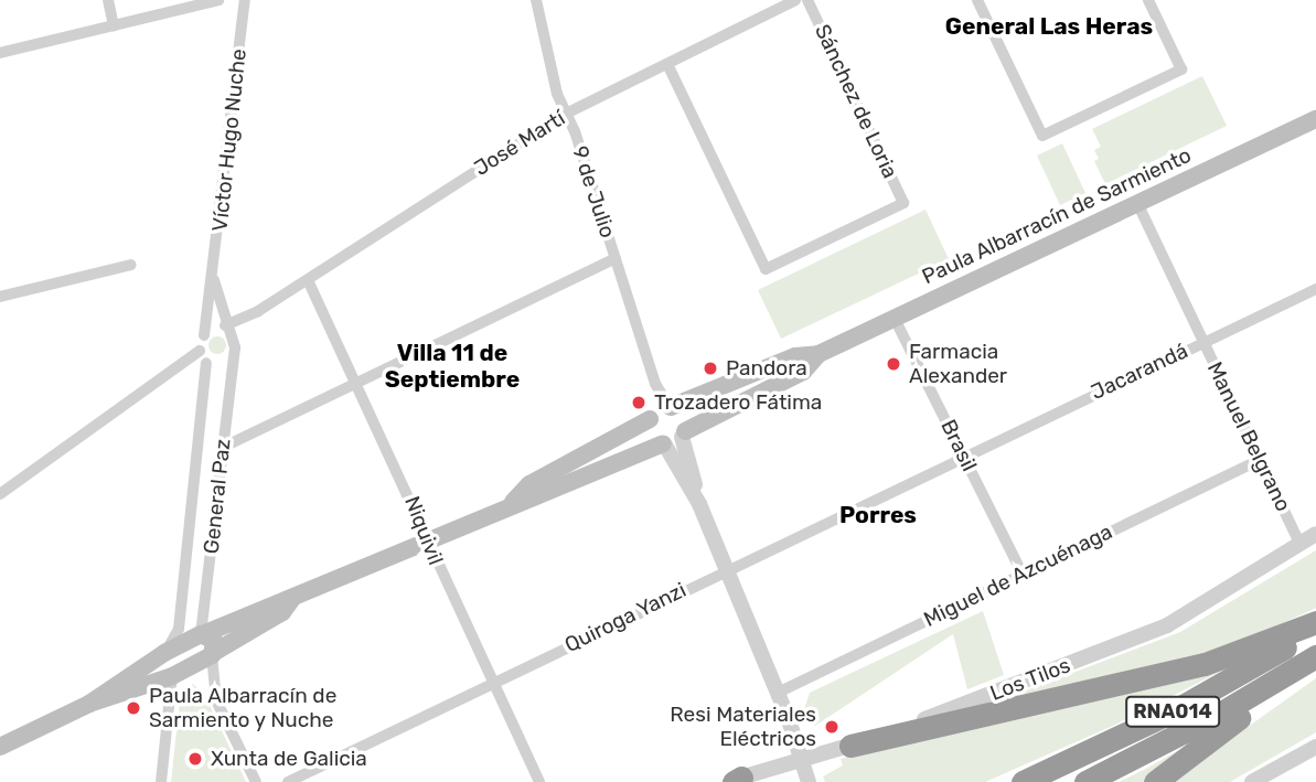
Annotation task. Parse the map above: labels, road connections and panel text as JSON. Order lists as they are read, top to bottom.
{
  "streets": {
    "highway": ["RNA014"],
    "main road": ["Paula Albarracín de Sarmiento"],
    "street": [
      "Sánchez de Loria",
      "Víctor Hugo Nuche",
      "José Martí",
      "9 de Julio",
      "Jacarandá",
      "Manuel Belgrano",
      "Brasil",
      "General Paz",
      "Niquivil",
      "Miguel de Azcuénaga",
      "Quiroga Yanzi",
      "Los Tilos"
    ]
  },
  "crossings": [
    ["Sánchez de Loria", "José Martí"],
    ["Víctor Hugo Nuche", "José Martí"],
    ["Víctor Hugo Nuche", "General Paz"],
    ["José Martí", "9 de Julio"],
    ["José Martí", "General Paz"],
    ["José Martí", "Niquivil"],
    ["9 de Julio", "Paula Albarracín de Sarmiento"],
    ["Paula Albarracín de Sarmiento", "Manuel Belgrano"],
    ["Paula Albarracín de Sarmiento", "Brasil"],
    ["Paula Albarracín de Sarmiento", "General Paz"],
    ["Paula Albarracín de Sarmiento", "Niquivil"],
    ["Jacarandá", "Manuel Belgrano"],
    ["Jacarandá", "Brasil"],
    ["Jacarandá", "Quiroga Yanzi"],
    ["Manuel Belgrano", "Miguel de Azcuénaga"],
    ["Manuel Belgrano", "Los Tilos"],
    ["Brasil", "Miguel de Azcuénaga"],
    ["Brasil", "Quiroga Yanzi"],
    ["Niquivil", "Quiroga Yanzi"]
  ],
  "districts": ["General Las Heras", "Villa 11 de Septiembre", "Porres"],
  "places": [
    "Farmacia Alexander",
    "Pandora",
    "Trozadero Fátima",
    "Paula Albarracín de Sarmiento y Nuche",
    "Resi Materiales Eléctricos",
    "Xunta de Galicia"
  ]
}
